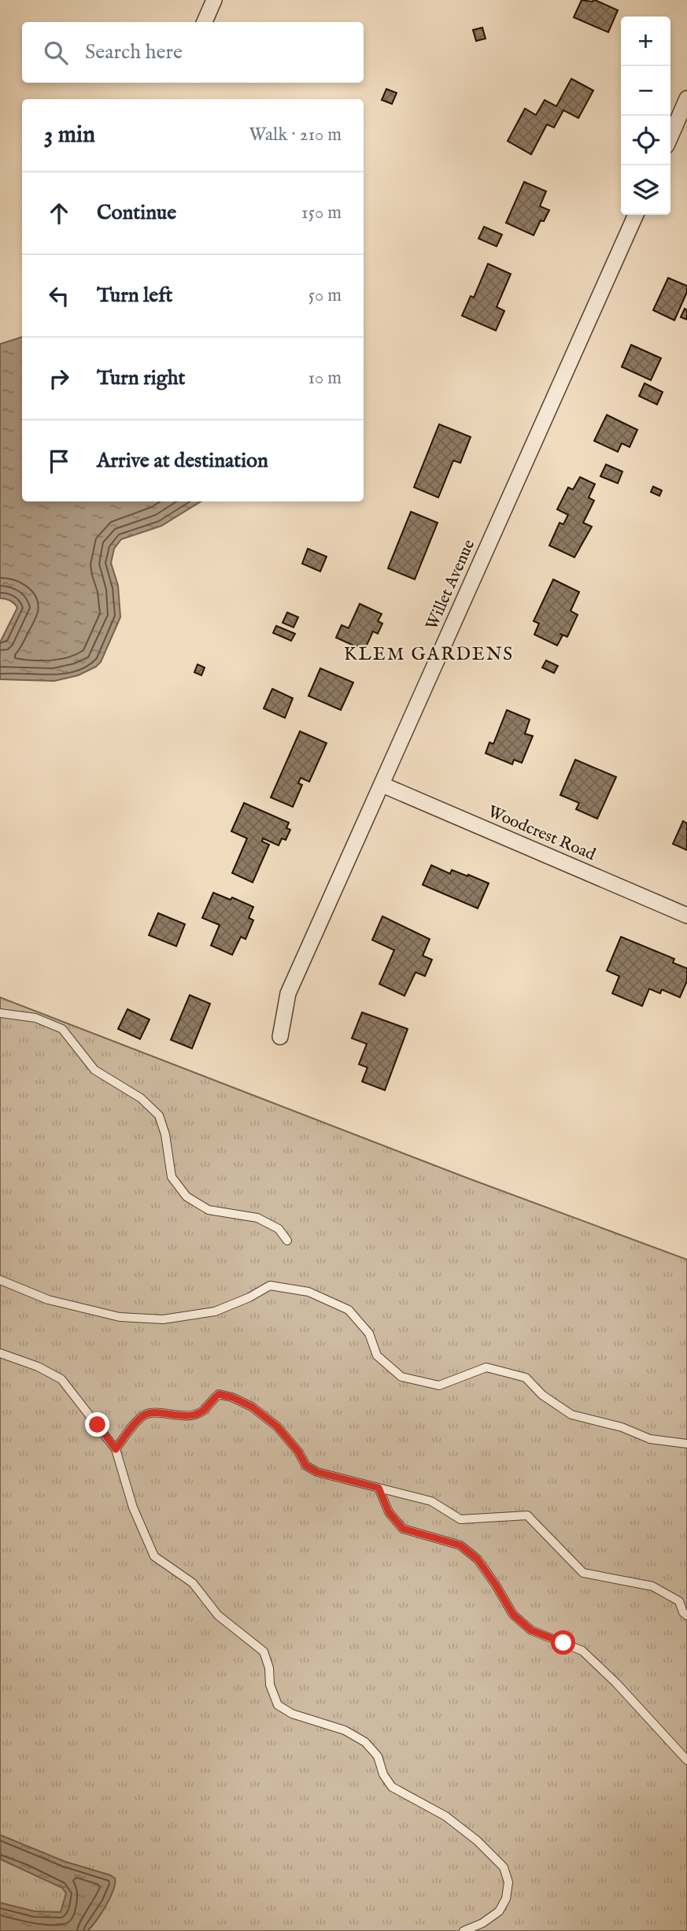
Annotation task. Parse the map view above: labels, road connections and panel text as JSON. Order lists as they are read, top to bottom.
{
  "streets": {
    "street": ["Willet Avenue", "Woodcrest Road"]
  },
  "crossings": [
    ["Willet Avenue", "Woodcrest Road"]
  ],
  "districts": ["KLEM GARDENS"],
  "page": {
    "map_buttons": ["+", "−"],
    "search": "Search here",
    "heading": ["3 min", "Walk · 210 m"],
    "list": [
      ["Continue", "150 m"],
      ["Turn left", "50 m"],
      ["Turn right", "10 m"],
      "Arrive at destination"
    ]
  }
}
